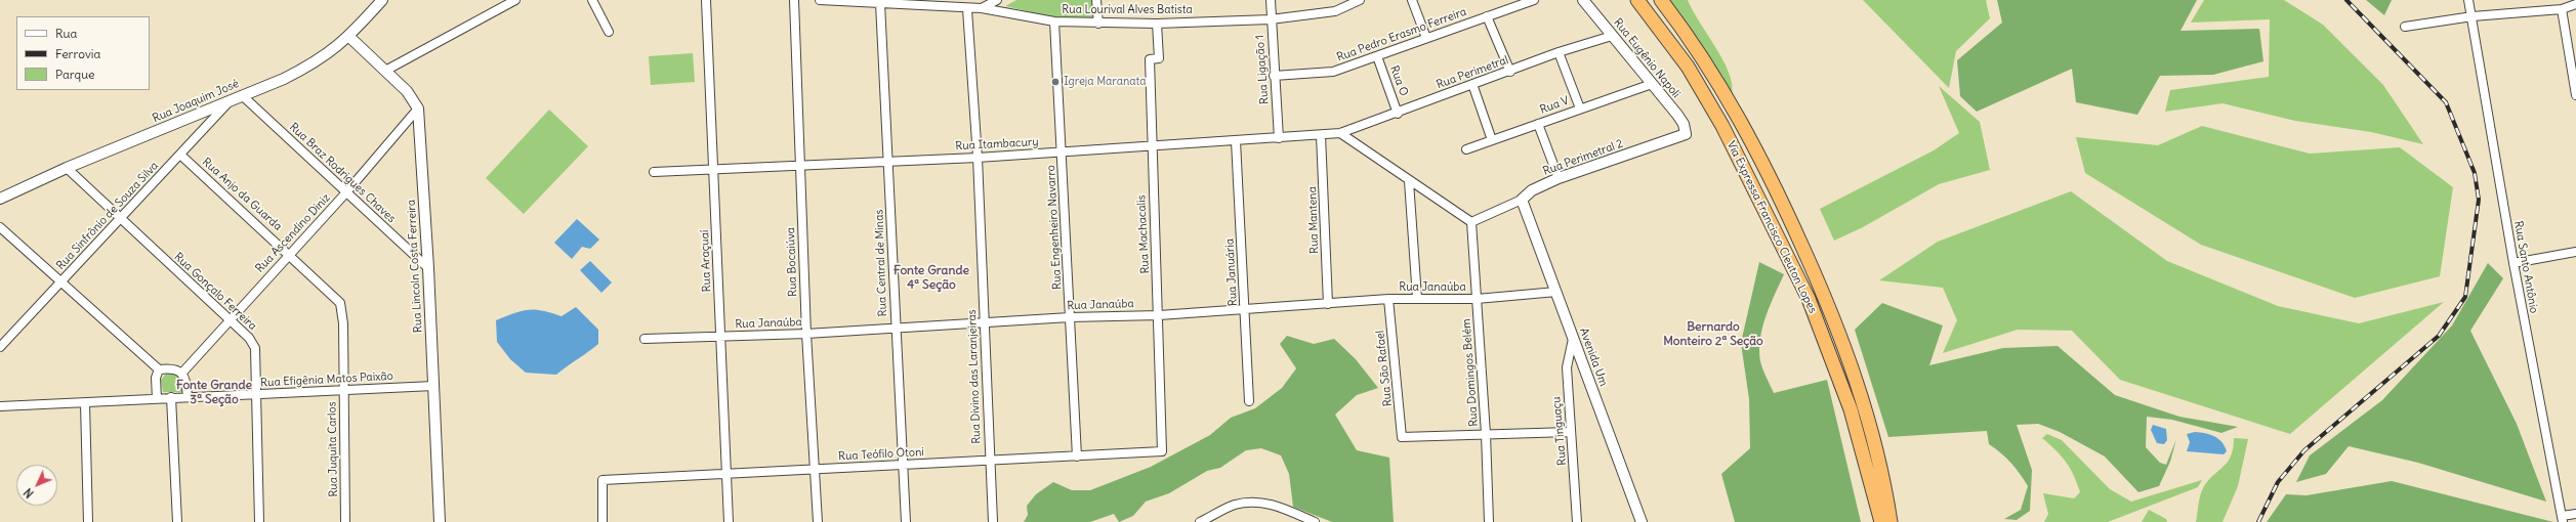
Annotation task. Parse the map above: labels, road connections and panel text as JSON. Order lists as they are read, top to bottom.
{
  "streets": {
    "highway": ["Via Expressa Francisco Cleuton Lopes"],
    "street": [
      "Rua Lourival Alves Batista",
      "Rua Pedro Erasmo Ferreira",
      "Rua Eugênio Napoli",
      "Rua Ligação 1",
      "Rua Perimetral",
      "Rua O",
      "Rua Joaquim José",
      "Rua V",
      "Rua Itambacury",
      "Rua Perimetral 2",
      "Rua Braz Rodrigues Chaves",
      "Rua Anjo da Guarda",
      "Rua Sinfrônio de Souza Silva",
      "Rua Mantena",
      "Rua Engenheiro Navarro",
      "Rua Ascendino Diniz",
      "Rua Machacalis",
      "Rua Araçuaí",
      "Rua Bocaiúva",
      "Rua Central de Minas",
      "Rua Lincoln Costa Ferreira",
      "Rua Santo Antônio",
      "Rua Januária",
      "Rua Janaúba",
      "Rua Gonçalo Ferreira",
      "Avenida Um",
      "Rua São Rafael",
      "Rua Domingos Belém",
      "Rua Divino das Laranjeiras",
      "Rua Efigênia Matos Paixão",
      "Rua Tinguaçu",
      "Rua Juquita Carlos",
      "Rua Teófilo Otoni"
    ]
  },
  "crossings": [
    ["Rua Lourival Alves Batista", "Rua Ligação 1"],
    ["Rua Lourival Alves Batista", "Rua Engenheiro Navarro"],
    ["Rua Lourival Alves Batista", "Rua Machacalis"],
    ["Rua Lourival Alves Batista", "Rua Central de Minas"],
    ["Rua Lourival Alves Batista", "Rua Divino das Laranjeiras"],
    ["Rua Pedro Erasmo Ferreira", "Rua Ligação 1"],
    ["Rua Pedro Erasmo Ferreira", "Rua O"],
    ["Rua Eugênio Napoli", "Rua Perimetral"],
    ["Rua Eugênio Napoli", "Rua V"],
    ["Rua Eugênio Napoli", "Rua Perimetral 2"],
    ["Rua Ligação 1", "Rua Itambacury"],
    ["Rua Perimetral", "Rua O"],
    ["Rua Perimetral", "Rua Itambacury"],
    ["Rua Joaquim José", "Rua Braz Rodrigues Chaves"],
    ["Rua Joaquim José", "Rua Sinfrônio de Souza Silva"],
    ["Rua Joaquim José", "Rua Lincoln Costa Ferreira"],
    ["Rua Joaquim José", "Rua Gonçalo Ferreira"],
    ["Rua Itambacury", "Rua Mantena"],
    ["Rua Itambacury", "Rua Engenheiro Navarro"],
    ["Rua Itambacury", "Rua Machacalis"],
    ["Rua Itambacury", "Rua Araçuaí"],
    ["Rua Itambacury", "Rua Bocaiúva"],
    ["Rua Itambacury", "Rua Central de Minas"],
    ["Rua Itambacury", "Rua Januária"],
    ["Rua Itambacury", "Rua Divino das Laranjeiras"],
    ["Rua Perimetral 2", "Avenida Um"],
    ["Rua Perimetral 2", "Rua Domingos Belém"],
    ["Rua Braz Rodrigues Chaves", "Rua Ascendino Diniz"],
    ["Rua Braz Rodrigues Chaves", "Rua Lincoln Costa Ferreira"],
    ["Rua Anjo da Guarda", "Rua Sinfrônio de Souza Silva"],
    ["Rua Anjo da Guarda", "Rua Ascendino Diniz"],
    ["Rua Anjo da Guarda", "Rua Juquita Carlos"],
    ["Rua Sinfrônio de Souza Silva", "Rua Gonçalo Ferreira"],
    ["Rua Mantena", "Rua Janaúba"],
    ["Rua Engenheiro Navarro", "Rua Janaúba"],
    ["Rua Engenheiro Navarro", "Rua Teófilo Otoni"],
    ["Rua Ascendino Diniz", "Rua Lincoln Costa Ferreira"],
    ["Rua Ascendino Diniz", "Rua Gonçalo Ferreira"],
    ["Rua Machacalis", "Rua Janaúba"],
    ["Rua Machacalis", "Rua Teófilo Otoni"],
    ["Rua Araçuaí", "Rua Janaúba"],
    ["Rua Araçuaí", "Rua Teófilo Otoni"],
    ["Rua Bocaiúva", "Rua Janaúba"],
    ["Rua Bocaiúva", "Rua Teófilo Otoni"],
    ["Rua Central de Minas", "Rua Janaúba"],
    ["Rua Central de Minas", "Rua Teófilo Otoni"],
    ["Rua Lincoln Costa Ferreira", "Rua Efigênia Matos Paixão"],
    ["Rua Januária", "Rua Janaúba"],
    ["Rua Janaúba", "Avenida Um"],
    ["Rua Janaúba", "Rua São Rafael"],
    ["Rua Janaúba", "Rua Domingos Belém"],
    ["Rua Janaúba", "Rua Divino das Laranjeiras"],
    ["Rua Gonçalo Ferreira", "Rua Efigênia Matos Paixão"],
    ["Avenida Um", "Rua Tinguaçu"],
    ["Rua São Rafael", "Rua Domingos Belém"],
    ["Rua Divino das Laranjeiras", "Rua Teófilo Otoni"],
    ["Rua Efigênia Matos Paixão", "Rua Juquita Carlos"]
  ],
  "districts": ["Fonte Grande 4ª Seção", "Bernardo Monteiro 2ª Seção", "Fonte Grande 3ª Seção"],
  "places": ["Igreja Maranata"],
  "legend": ["Rua", "Ferrovia", "Parque"],
  "north": "bottom left"
}
